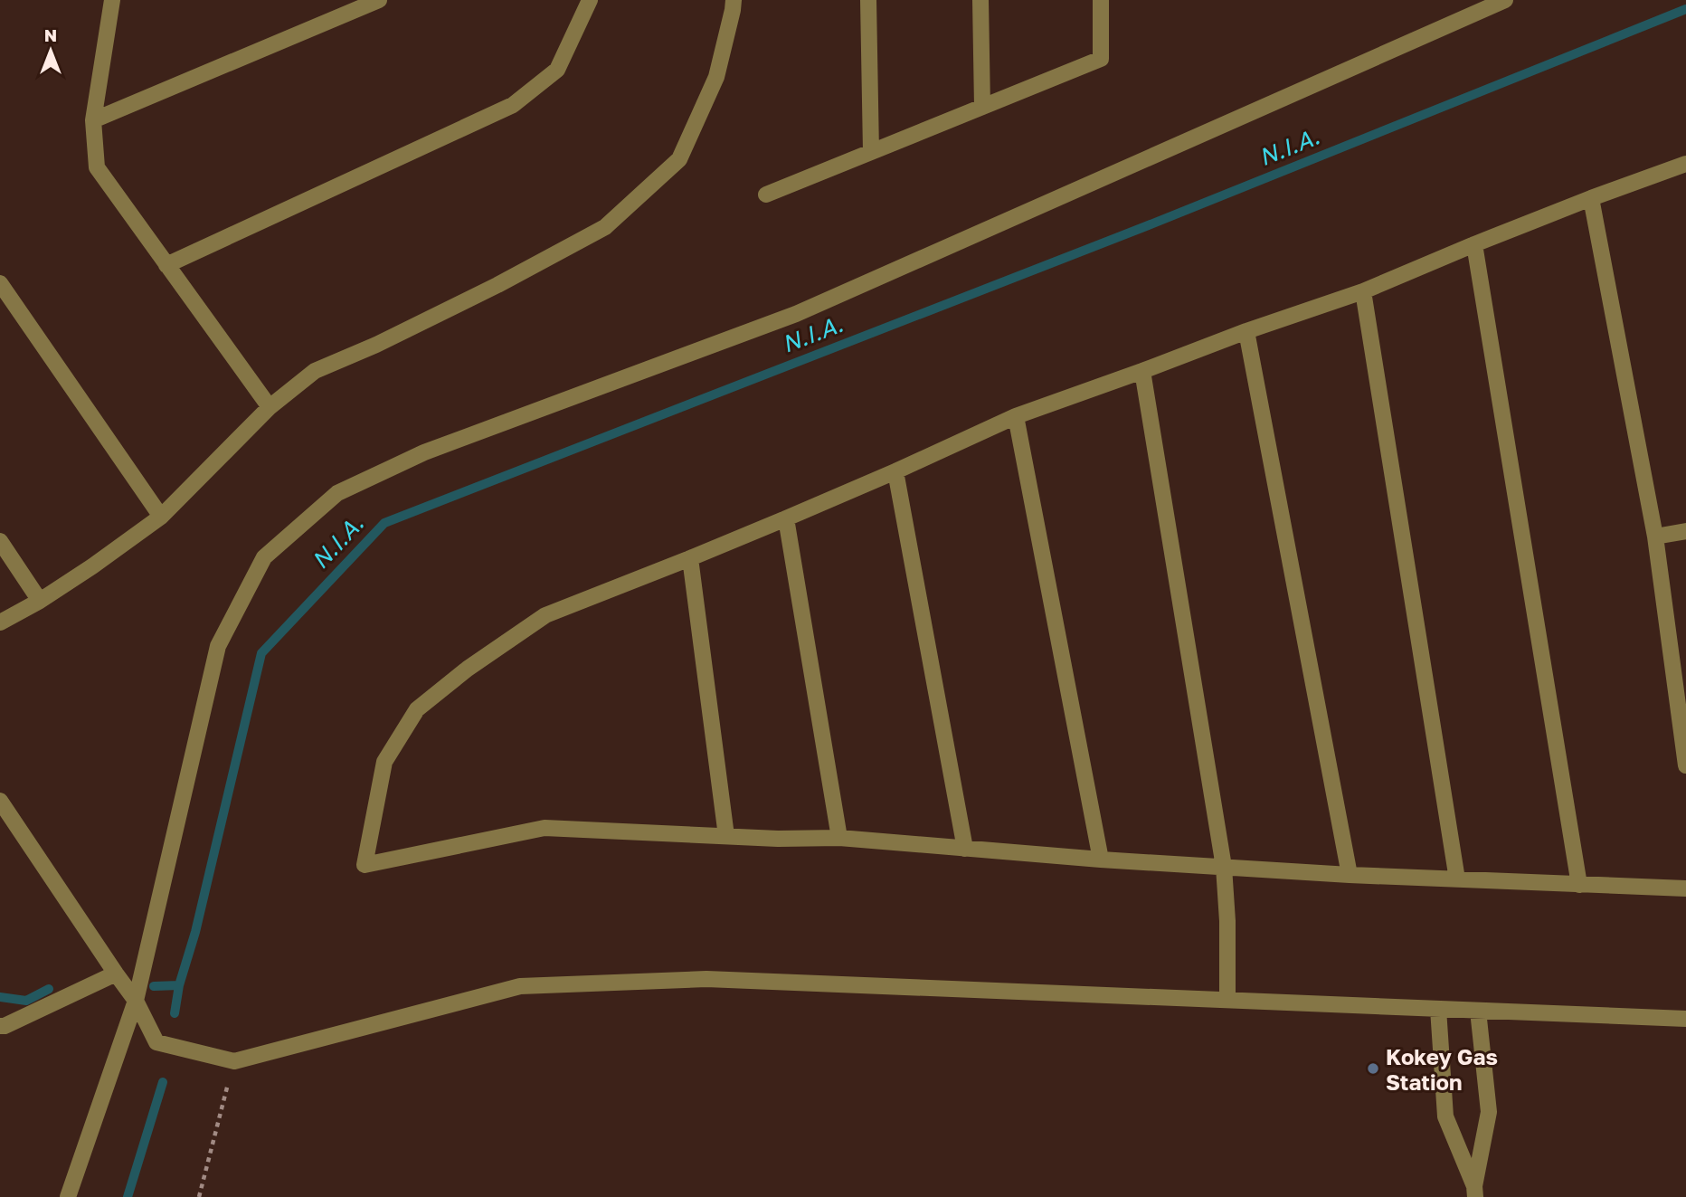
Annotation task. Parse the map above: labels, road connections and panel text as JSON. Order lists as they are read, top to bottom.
{
  "water": ["N.I.A."],
  "places": ["Kokey Gas Station"],
  "north": "top"
}
